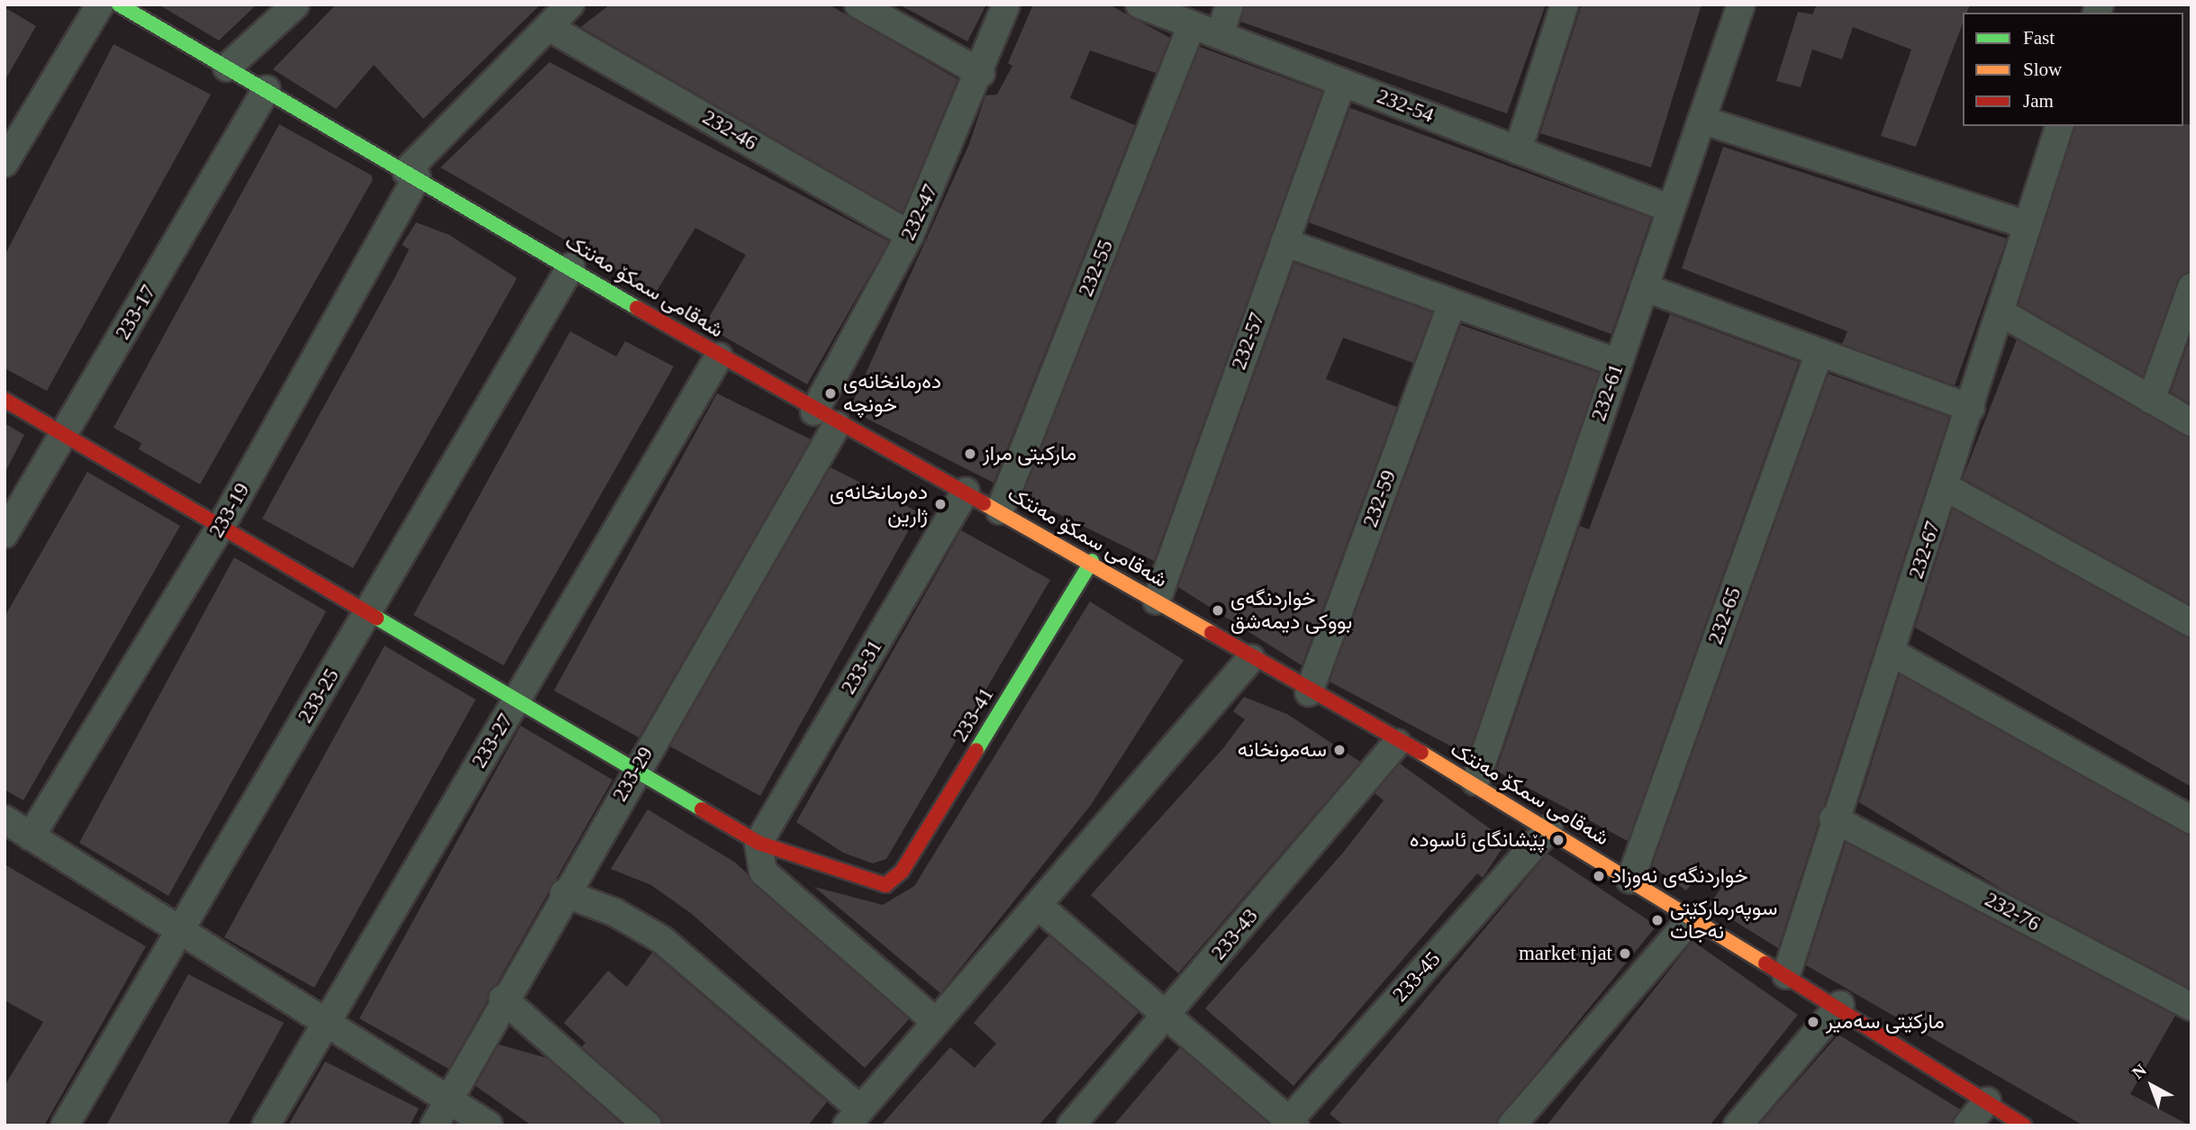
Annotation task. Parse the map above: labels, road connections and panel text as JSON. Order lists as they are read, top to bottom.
{
  "streets": {
    "main road": ["شەقامی سمکۆ مەنتک", "233-41"],
    "street": [
      "232-54",
      "232-46",
      "232-47",
      "232-55",
      "233-17",
      "232-57",
      "232-61",
      "232-59",
      "233-19",
      "232-67",
      "232-65",
      "233-31",
      "233-25",
      "233-27",
      "233-29",
      "232-76",
      "233-43",
      "233-45"
    ]
  },
  "crossings": [
    ["232-54", "232-55"],
    ["232-54", "232-57"],
    ["232-54", "232-61"],
    ["232-46", "232-47"],
    ["232-46", "233-19"],
    ["232-47", "شەقامی سمکۆ مەنتک"],
    ["232-47", "233-29"],
    ["232-55", "شەقامی سمکۆ مەنتک"],
    ["شەقامی سمکۆ مەنتک", "233-17"],
    ["شەقامی سمکۆ مەنتک", "232-57"],
    ["شەقامی سمکۆ مەنتک", "232-61"],
    ["شەقامی سمکۆ مەنتک", "232-59"],
    ["شەقامی سمکۆ مەنتک", "233-19"],
    ["شەقامی سمکۆ مەنتک", "232-67"],
    ["شەقامی سمکۆ مەنتک", "232-65"],
    ["شەقامی سمکۆ مەنتک", "233-31"],
    ["شەقامی سمکۆ مەنتک", "233-25"],
    ["شەقامی سمکۆ مەنتک", "233-41"],
    ["شەقامی سمکۆ مەنتک", "233-27"],
    ["شەقامی سمکۆ مەنتک", "233-29"],
    ["شەقامی سمکۆ مەنتک", "233-43"],
    ["شەقامی سمکۆ مەنتک", "233-45"],
    ["232-67", "232-76"],
    ["233-31", "233-41"]
  ],
  "places": [
    "دەرمانخانەی خونچە",
    "مارکیتی مراز",
    "دەرمانخانەی ژارین",
    "خواردنگەی بووکی دیمەشق",
    "سەمونخانە",
    "پێشانگای ئاسودە",
    "خواردنگەی نەوزاد",
    "سوپەرمارکێتی نەجات",
    "market njat",
    "مارکێتی سەمیر"
  ],
  "legend": ["Fast", "Slow", "Jam"],
  "north": "top left"
}
